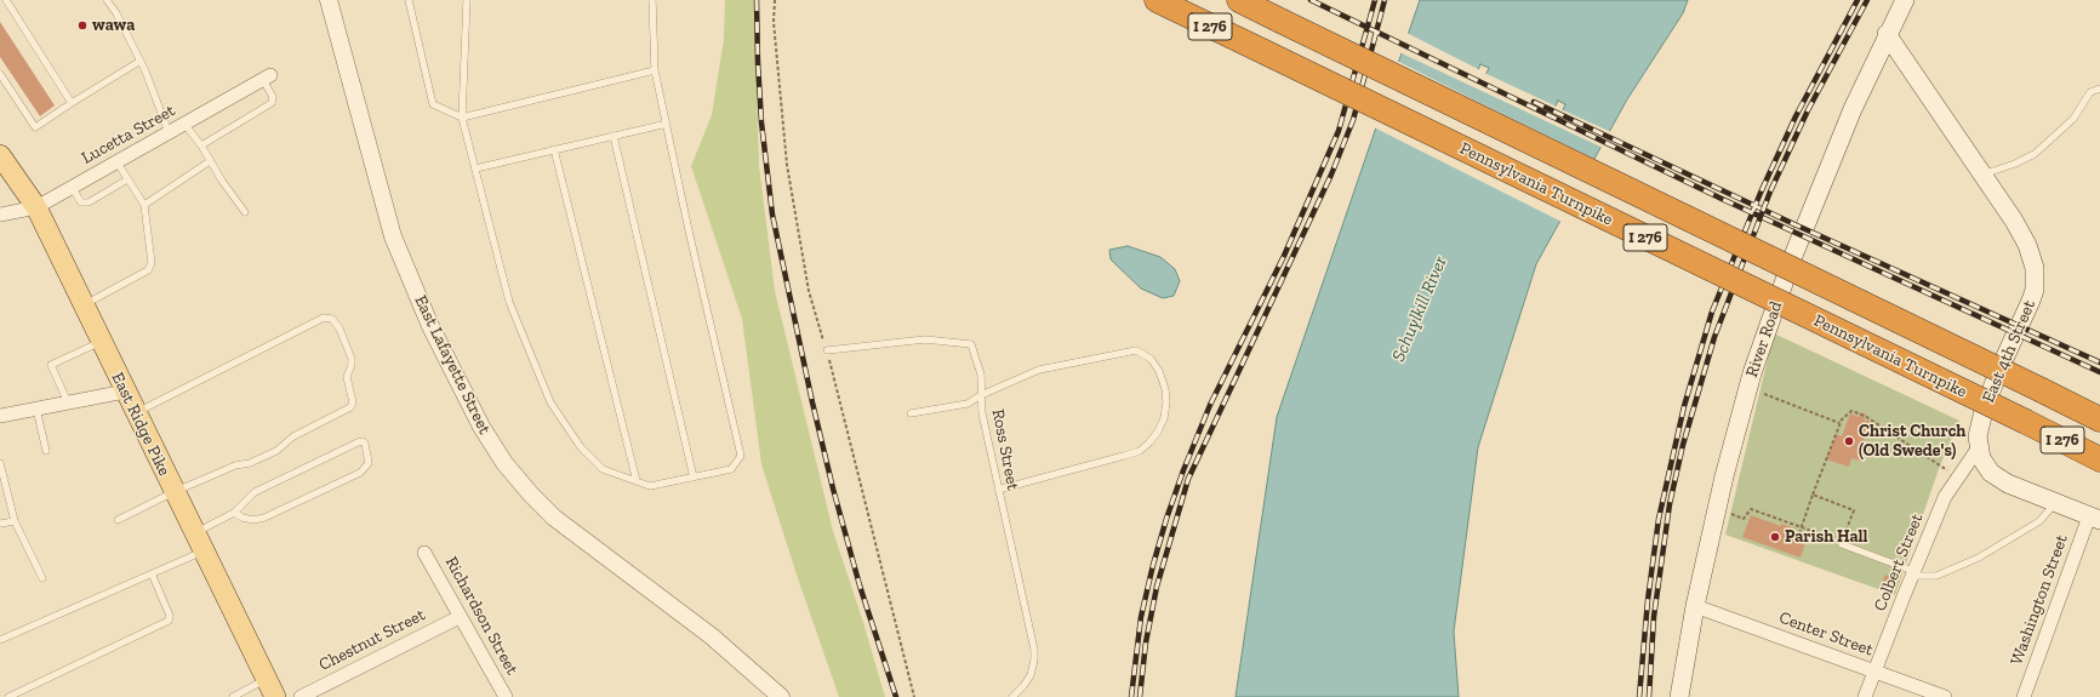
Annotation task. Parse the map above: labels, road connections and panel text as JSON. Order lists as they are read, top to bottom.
{
  "streets": {
    "highway": ["I 276", "Pennsylvania Turnpike"],
    "main road": ["River Road", "East 4th Street", "East Ridge Pike"],
    "street": [
      "Lucetta Street",
      "East Lafayette Street",
      "Colbert Street",
      "Washington Street",
      "Richardson Street",
      "Center Street",
      "Chestnut Street"
    ],
    "lane": ["Ross Street"]
  },
  "crossings": [
    ["Lucetta Street", "East Ridge Pike"],
    ["River Road", "East 4th Street"],
    ["River Road", "Center Street"],
    ["East 4th Street", "Colbert Street"],
    ["Colbert Street", "Center Street"],
    ["Richardson Street", "Chestnut Street"]
  ],
  "water": ["Schuylkill River"],
  "places": ["wawa", "Christ Church (Old Swede's)", "Parish Hall"]
}
